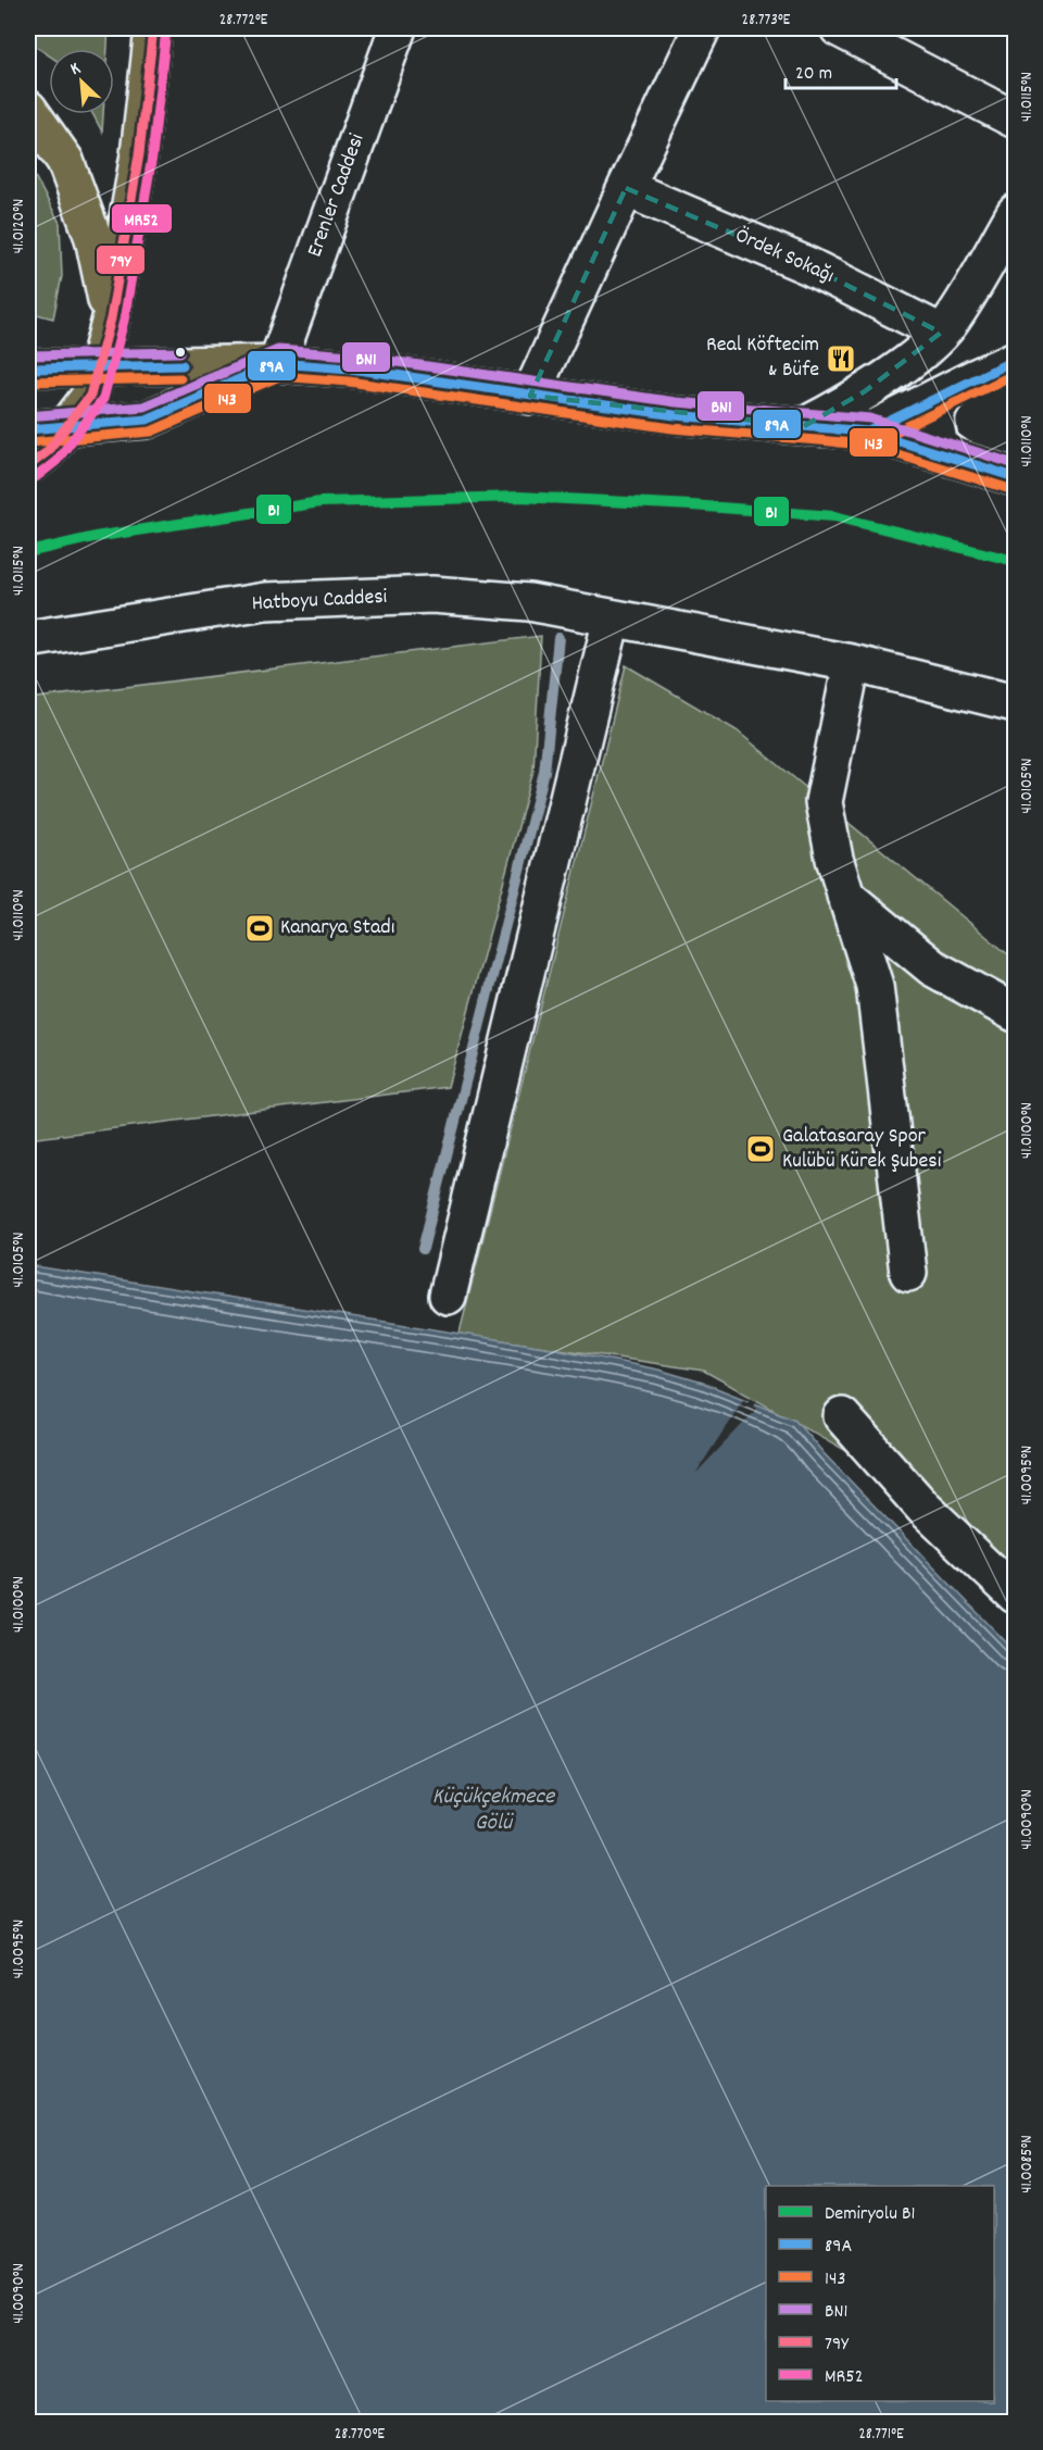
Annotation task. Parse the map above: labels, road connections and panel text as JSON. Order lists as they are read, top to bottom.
{
  "streets": {
    "street": ["Erenler Caddesi", "Ördek Sokağı", "Hatboyu Caddesi"]
  },
  "water": ["Küçükçekmece Gölü"],
  "places": {
    "restaurant": ["Real Köftecim & Büfe"],
    "sports": ["Kanarya Stadı", "Galatasaray Spor Kulübü Kürek Şubesi"]
  },
  "lines": [
    "transit line 79Y",
    "transit line MR52",
    "transit line BN1",
    "transit line 89A",
    "transit line 143",
    "rail line B1"
  ],
  "legend": [
    "Demiryolu B1",
    "89A",
    "143",
    "BN1",
    "79Y",
    "MR52"
  ],
  "scale_bar": "20 m",
  "north": "top left",
  "coordinates": [
    "28.772°E",
    "28.773°E",
    "41.0115°N",
    "41.0120°N",
    "41.0110°N",
    "41.0105°N",
    "41.0100°N",
    "41.0095°N",
    "41.0090°N",
    "41.0085°N",
    "28.770°E",
    "28.771°E"
  ]
}
